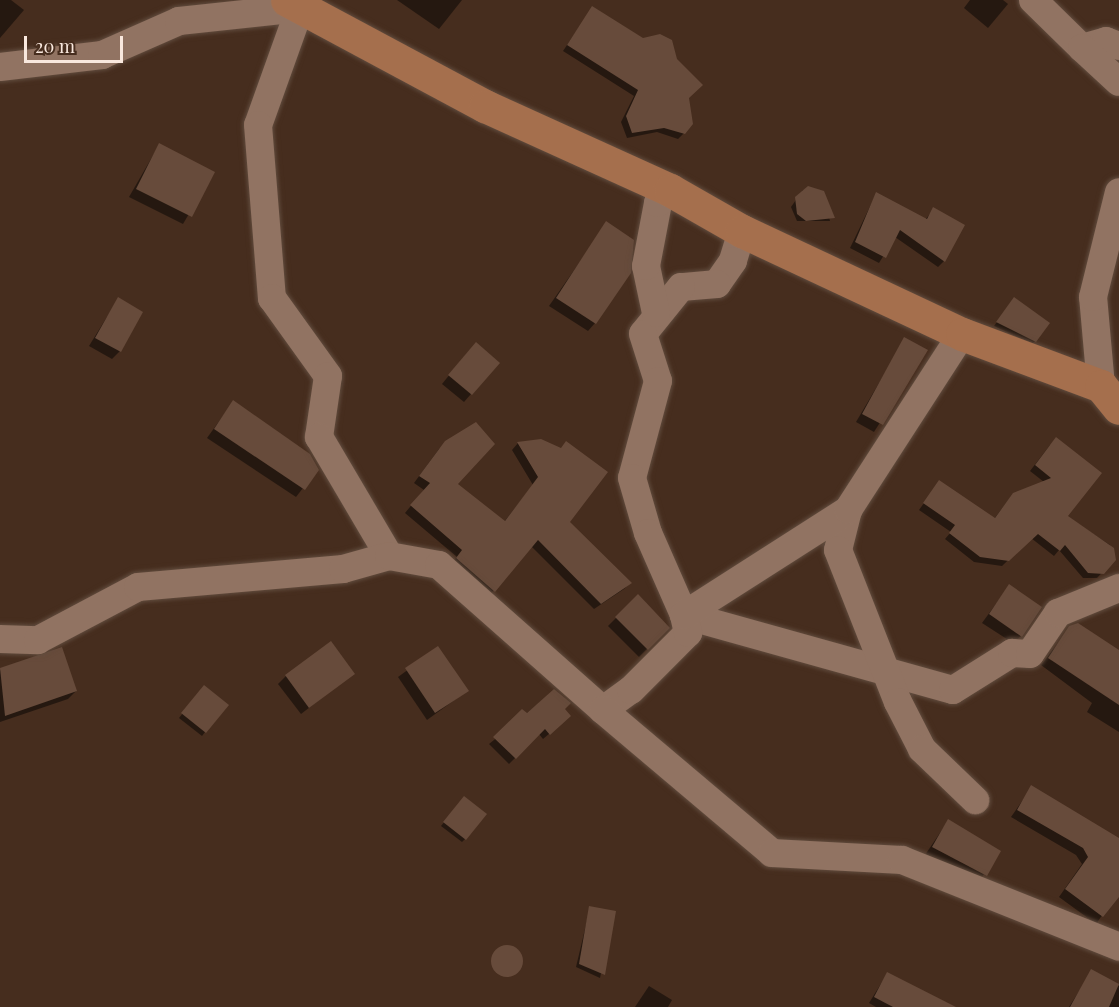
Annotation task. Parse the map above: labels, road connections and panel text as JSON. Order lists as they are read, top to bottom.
{
  "scale_bar": "20 m"
}
